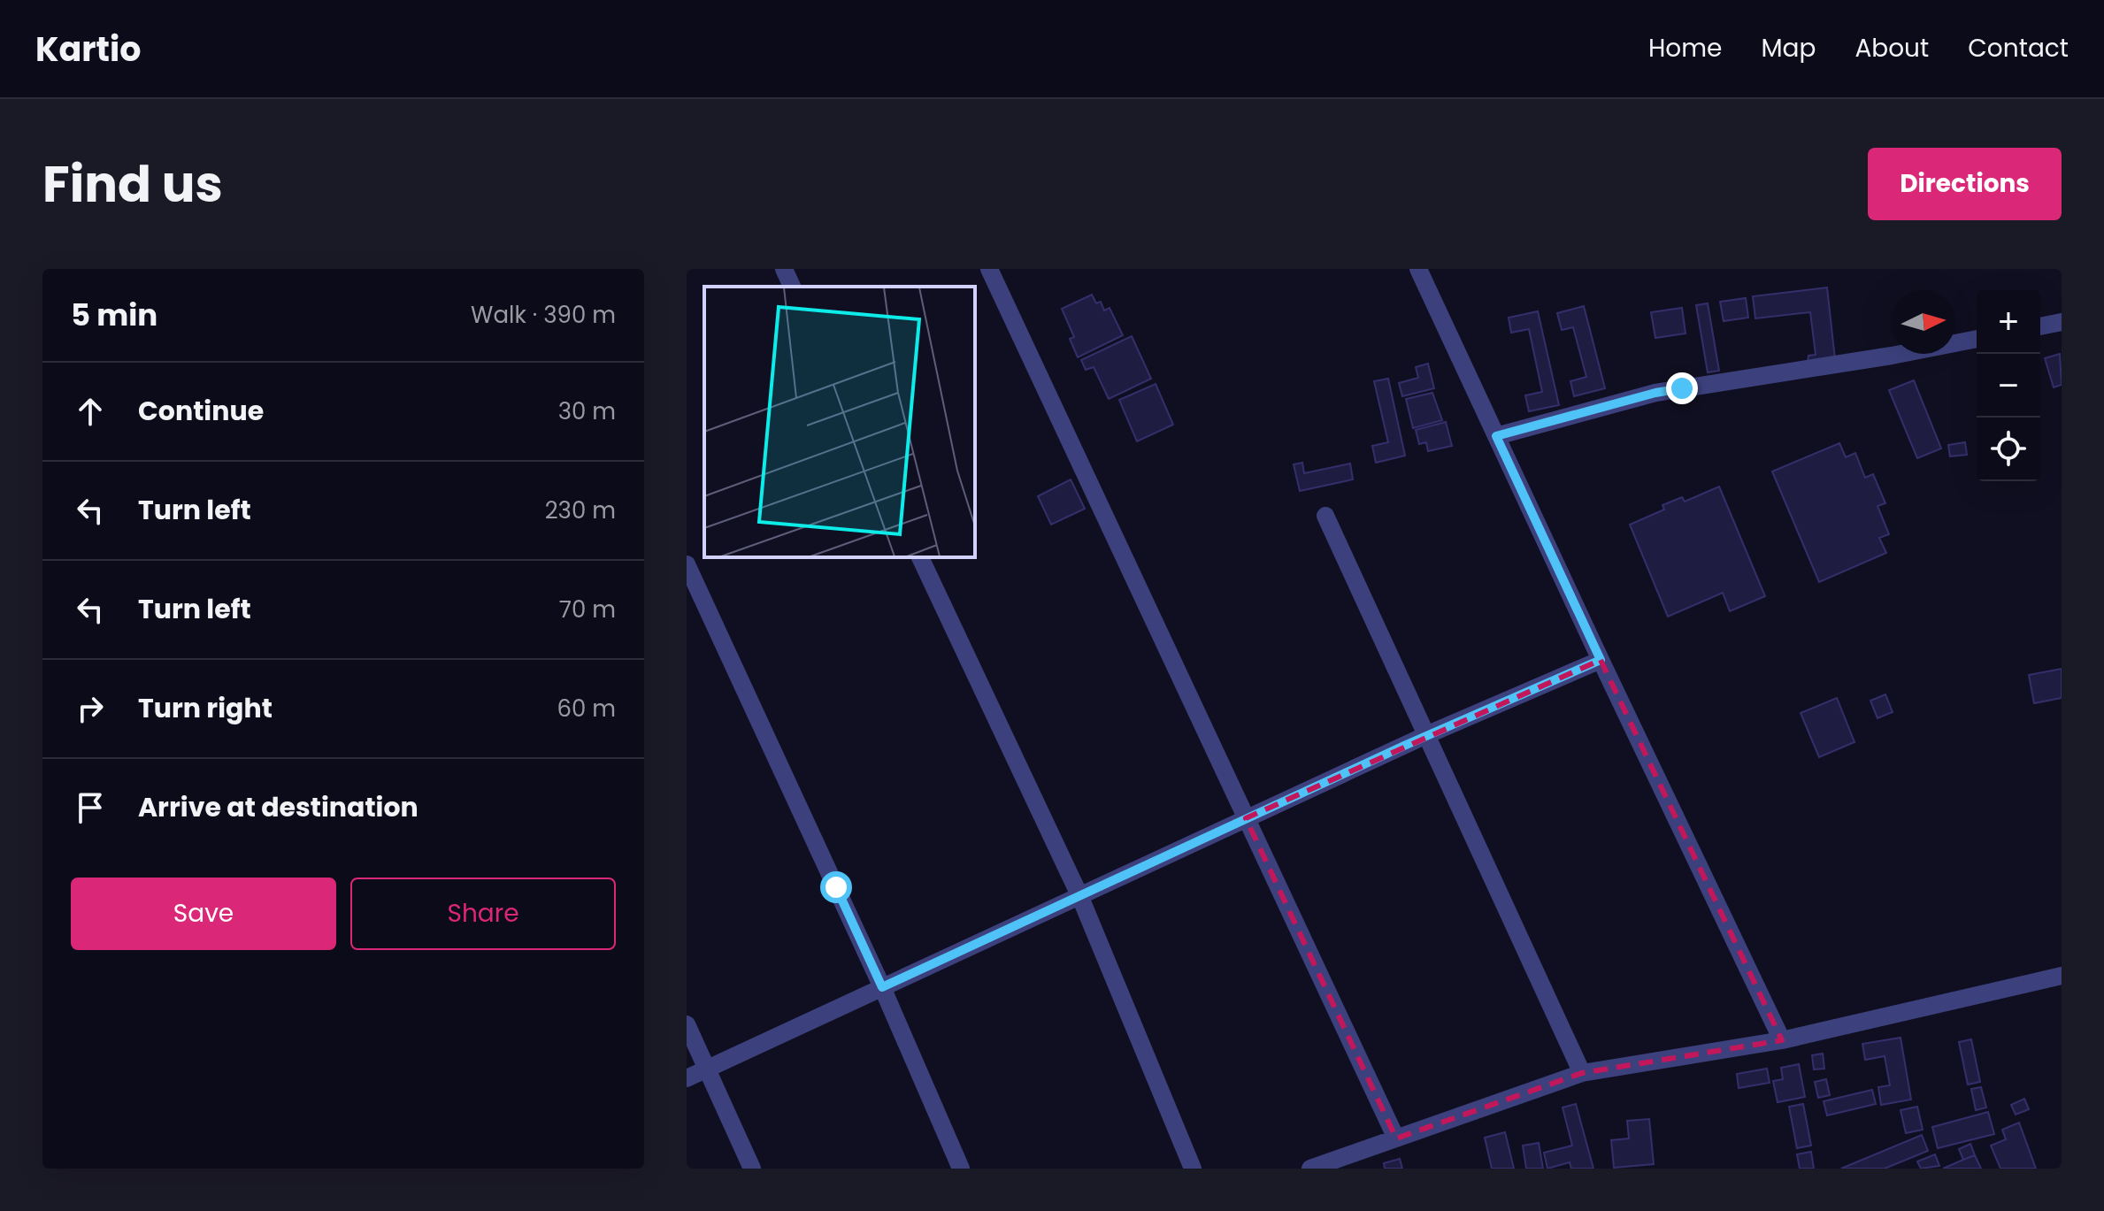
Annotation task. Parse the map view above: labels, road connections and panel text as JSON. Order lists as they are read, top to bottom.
{
  "north": "right",
  "page": {
    "header": "Kartio",
    "nav": [
      "Home",
      "Map",
      "About",
      "Contact"
    ],
    "title": "Find us",
    "buttons": [
      "Directions",
      ["Save", "Share"]
    ],
    "heading": ["5 min", "Walk · 390 m"],
    "map_buttons": ["+", "−"],
    "list": [
      ["Continue", "30 m"],
      ["Turn left", "230 m"],
      ["Turn left", "70 m"],
      ["Turn right", "60 m"],
      "Arrive at destination"
    ]
  }
}
